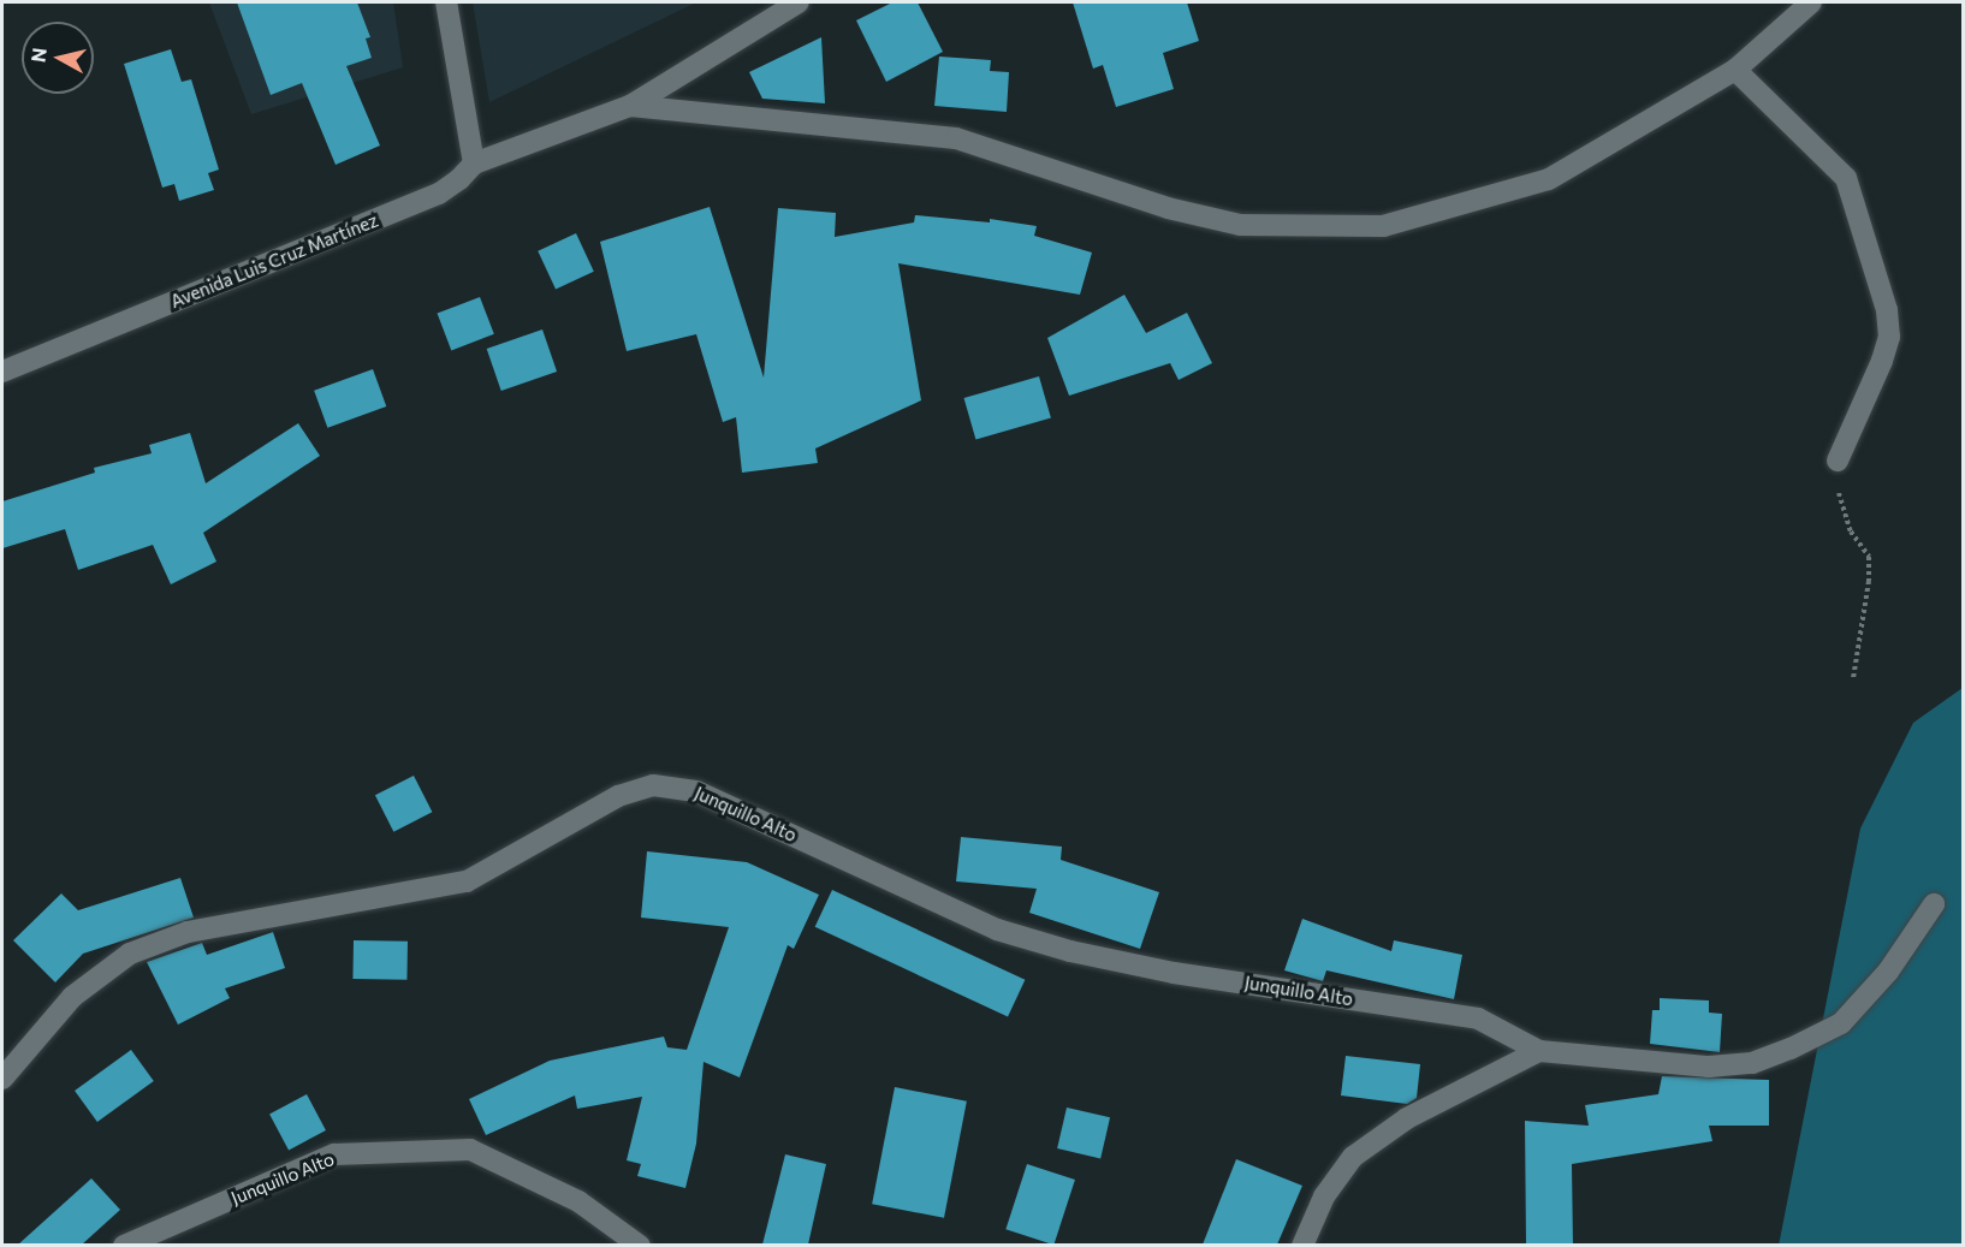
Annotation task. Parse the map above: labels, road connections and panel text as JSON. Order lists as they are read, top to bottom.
{
  "streets": {
    "street": ["Avenida Luis Cruz Martínez", "Junquillo Alto"]
  },
  "north": "left"
}
